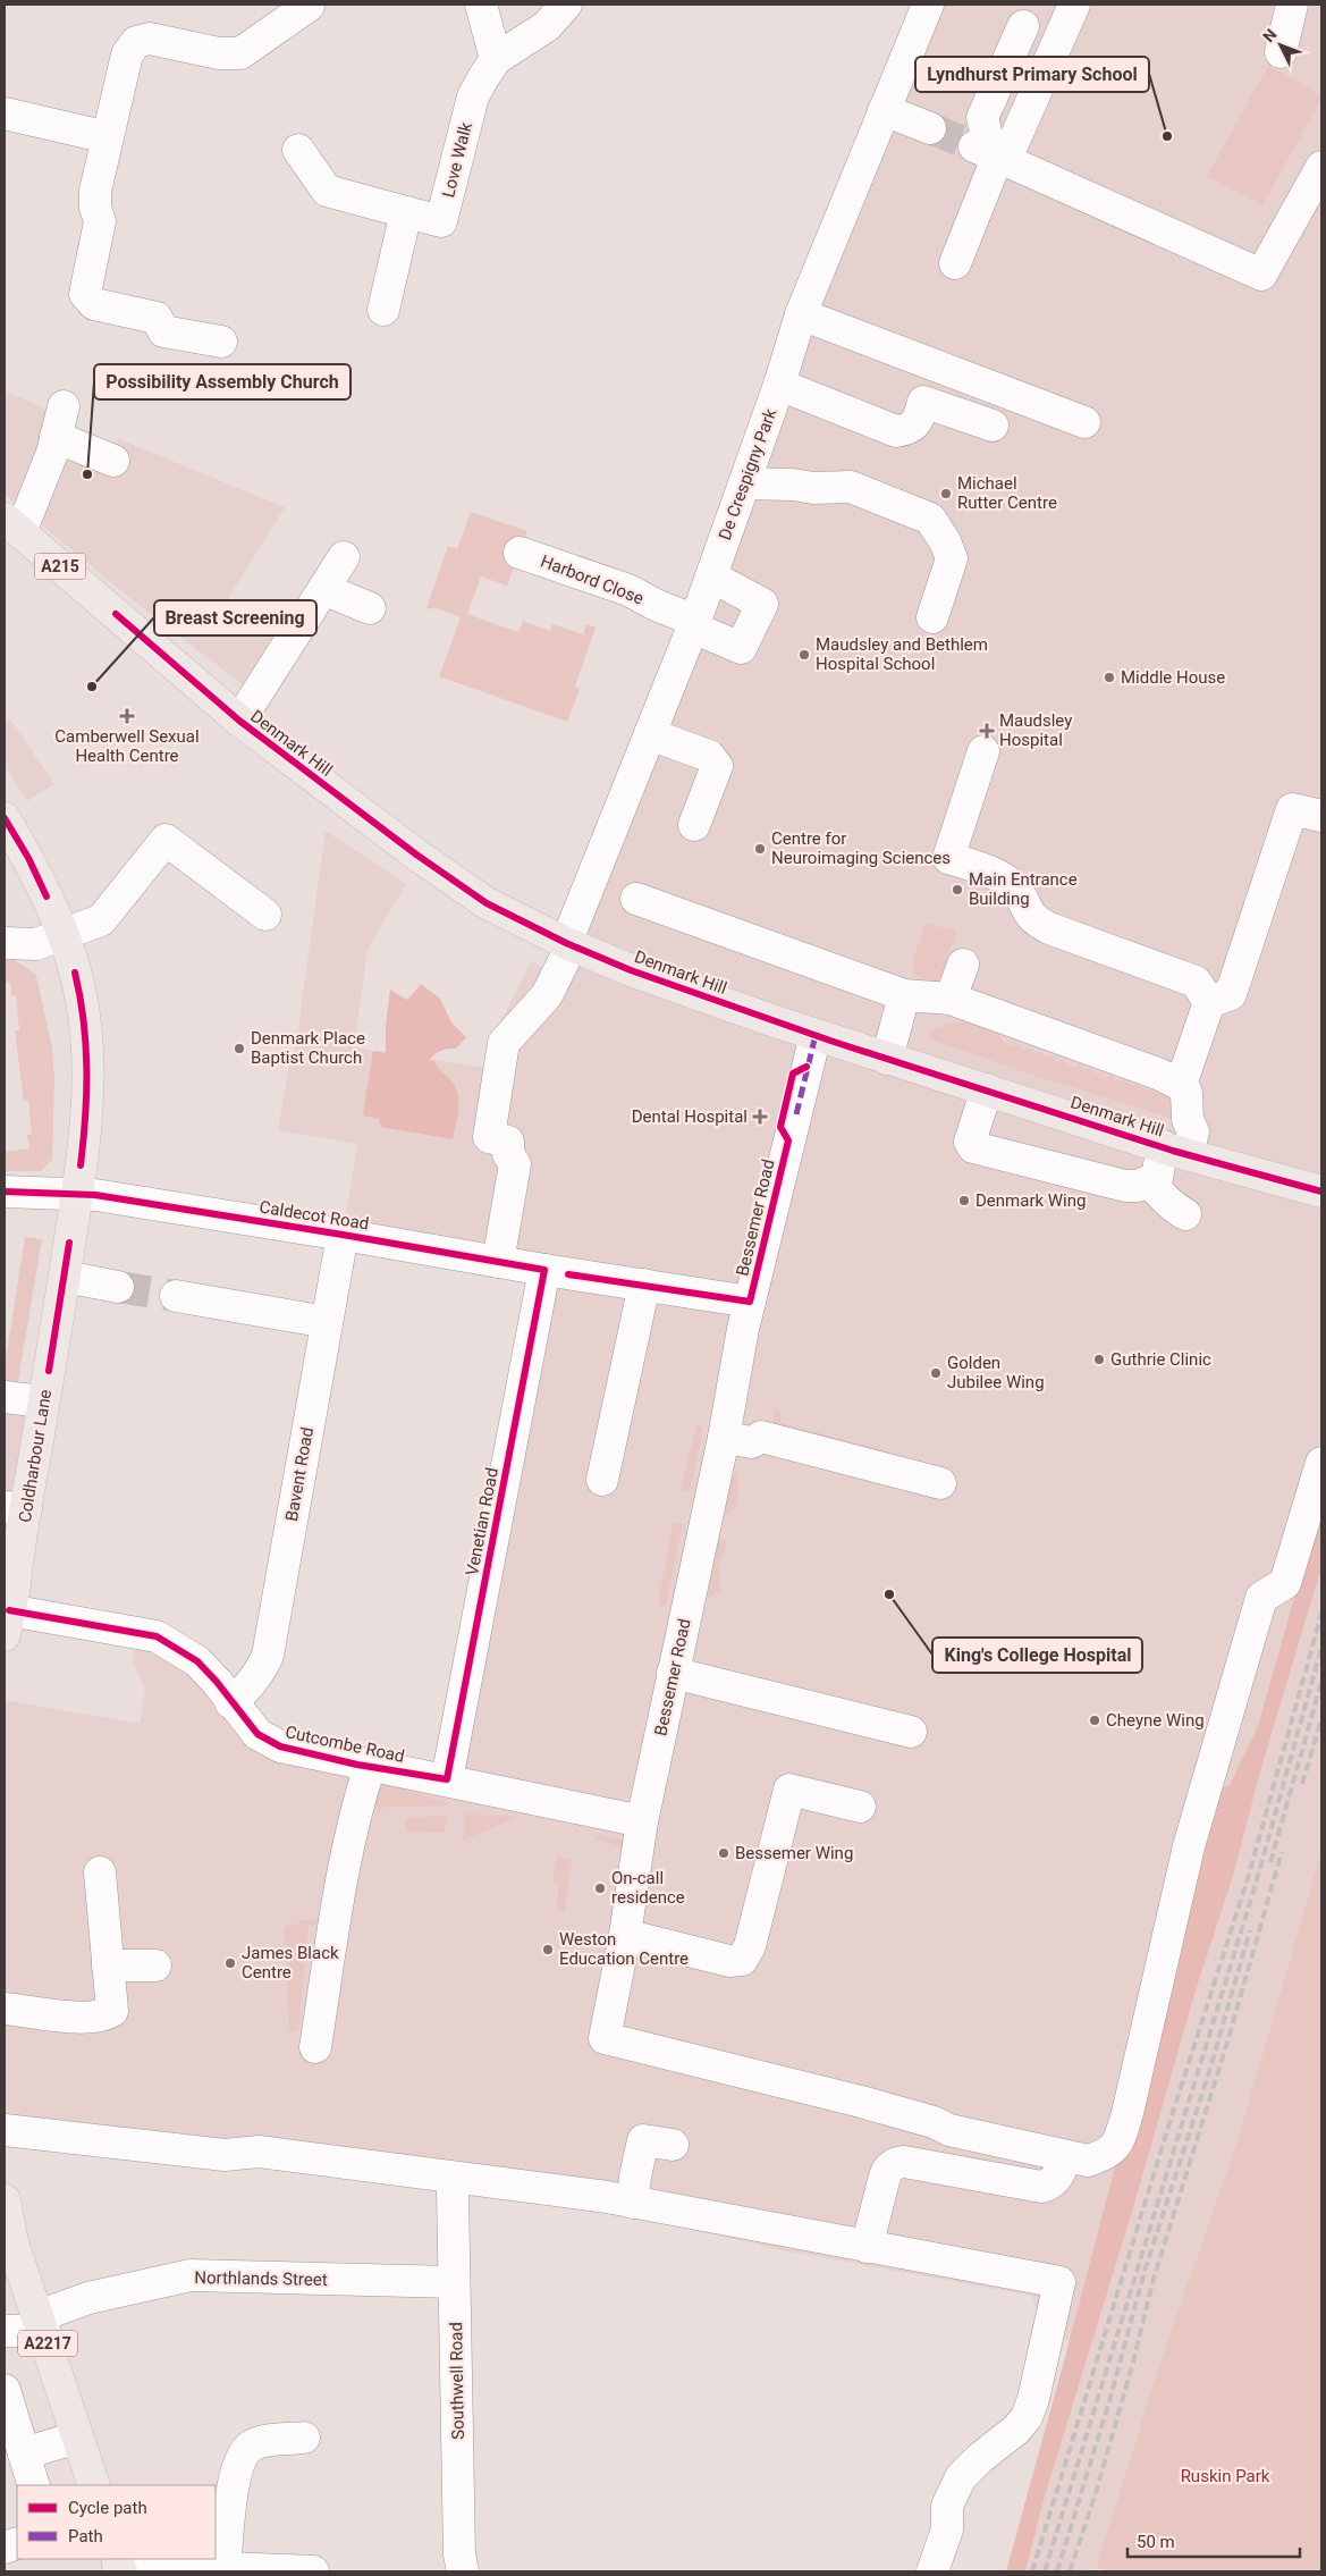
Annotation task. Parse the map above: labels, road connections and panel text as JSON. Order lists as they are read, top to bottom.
{
  "streets": {
    "main road": [
      "A215",
      "Denmark Hill",
      "Coldharbour Lane",
      "A2217"
    ],
    "street": [
      "Love Walk",
      "De Crespigny Park",
      "Harbord Close",
      "Caldecot Road",
      "Bessemer Road",
      "Bavent Road",
      "Venetian Road",
      "Cutcombe Road",
      "Northlands Street",
      "Southwell Road"
    ]
  },
  "crossings": [
    ["De Crespigny Park", "Harbord Close"],
    ["De Crespigny Park", "Denmark Hill"],
    ["De Crespigny Park", "Caldecot Road"],
    ["Denmark Hill", "Bessemer Road"],
    ["Caldecot Road", "Bessemer Road"],
    ["Caldecot Road", "Coldharbour Lane"],
    ["Caldecot Road", "Bavent Road"],
    ["Caldecot Road", "Venetian Road"],
    ["Bessemer Road", "Cutcombe Road"],
    ["Coldharbour Lane", "Cutcombe Road"],
    ["Bavent Road", "Cutcombe Road"],
    ["Venetian Road", "Cutcombe Road"],
    ["Northlands Street", "A2217"],
    ["Northlands Street", "Southwell Road"]
  ],
  "parks": ["Ruskin Park"],
  "places": {
    "other": [
      "Lyndhurst Primary School",
      "Possibility Assembly Church",
      "Michael Rutter Centre",
      "Maudsley and Bethlem Hospital School",
      "Middle House",
      "Breast Screening",
      "Centre for Neuroimaging Sciences",
      "Main Entrance Building",
      "Denmark Place Baptist Church",
      "Denmark Wing",
      "Guthrie Clinic",
      "Golden Jubilee Wing",
      "King's College Hospital",
      "Cheyne Wing",
      "Bessemer Wing",
      "On-call residence",
      "Weston Education Centre",
      "James Black Centre"
    ],
    "health": ["Camberwell Sexual Health Centre", "Maudsley Hospital", "Dental Hospital"]
  },
  "legend": ["Cycle path", "Path"],
  "scale_bar": "50 m",
  "north": "top left"
}
